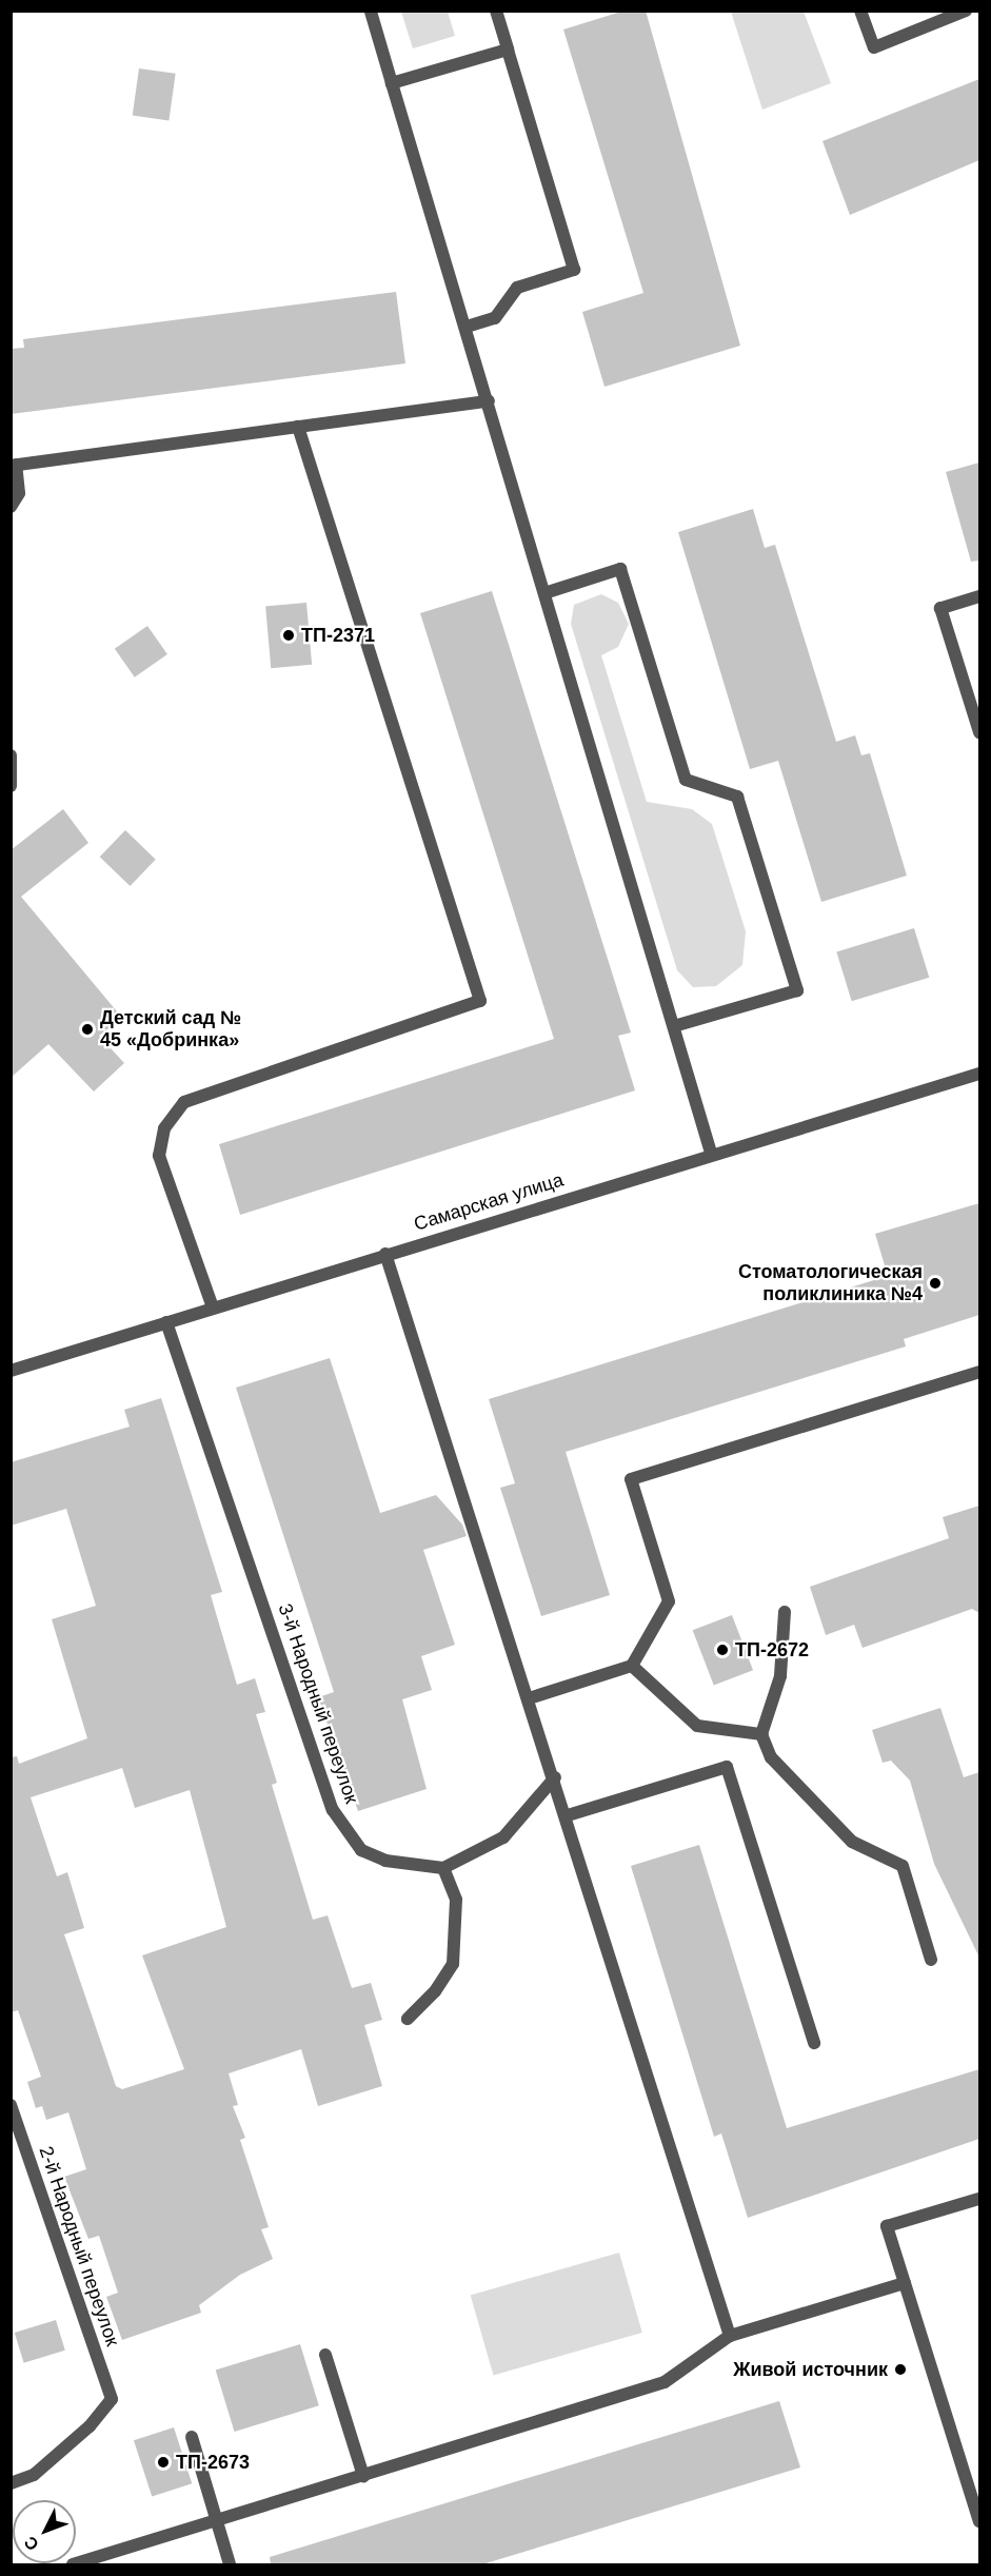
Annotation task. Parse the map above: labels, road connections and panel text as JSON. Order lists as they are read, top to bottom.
{
  "streets": {
    "street": ["Самарская улица", "3-й Народный переулок", "2-й Народный переулок"]
  },
  "crossings": [
    ["Самарская улица", "3-й Народный переулок"]
  ],
  "places": [
    "ТП-2371",
    "Детский сад № 45 «Добринка»",
    "Стоматологическая поликлиника №4",
    "ТП-2672",
    "Живой источник",
    "ТП-2673"
  ],
  "north": "bottom left"
}
